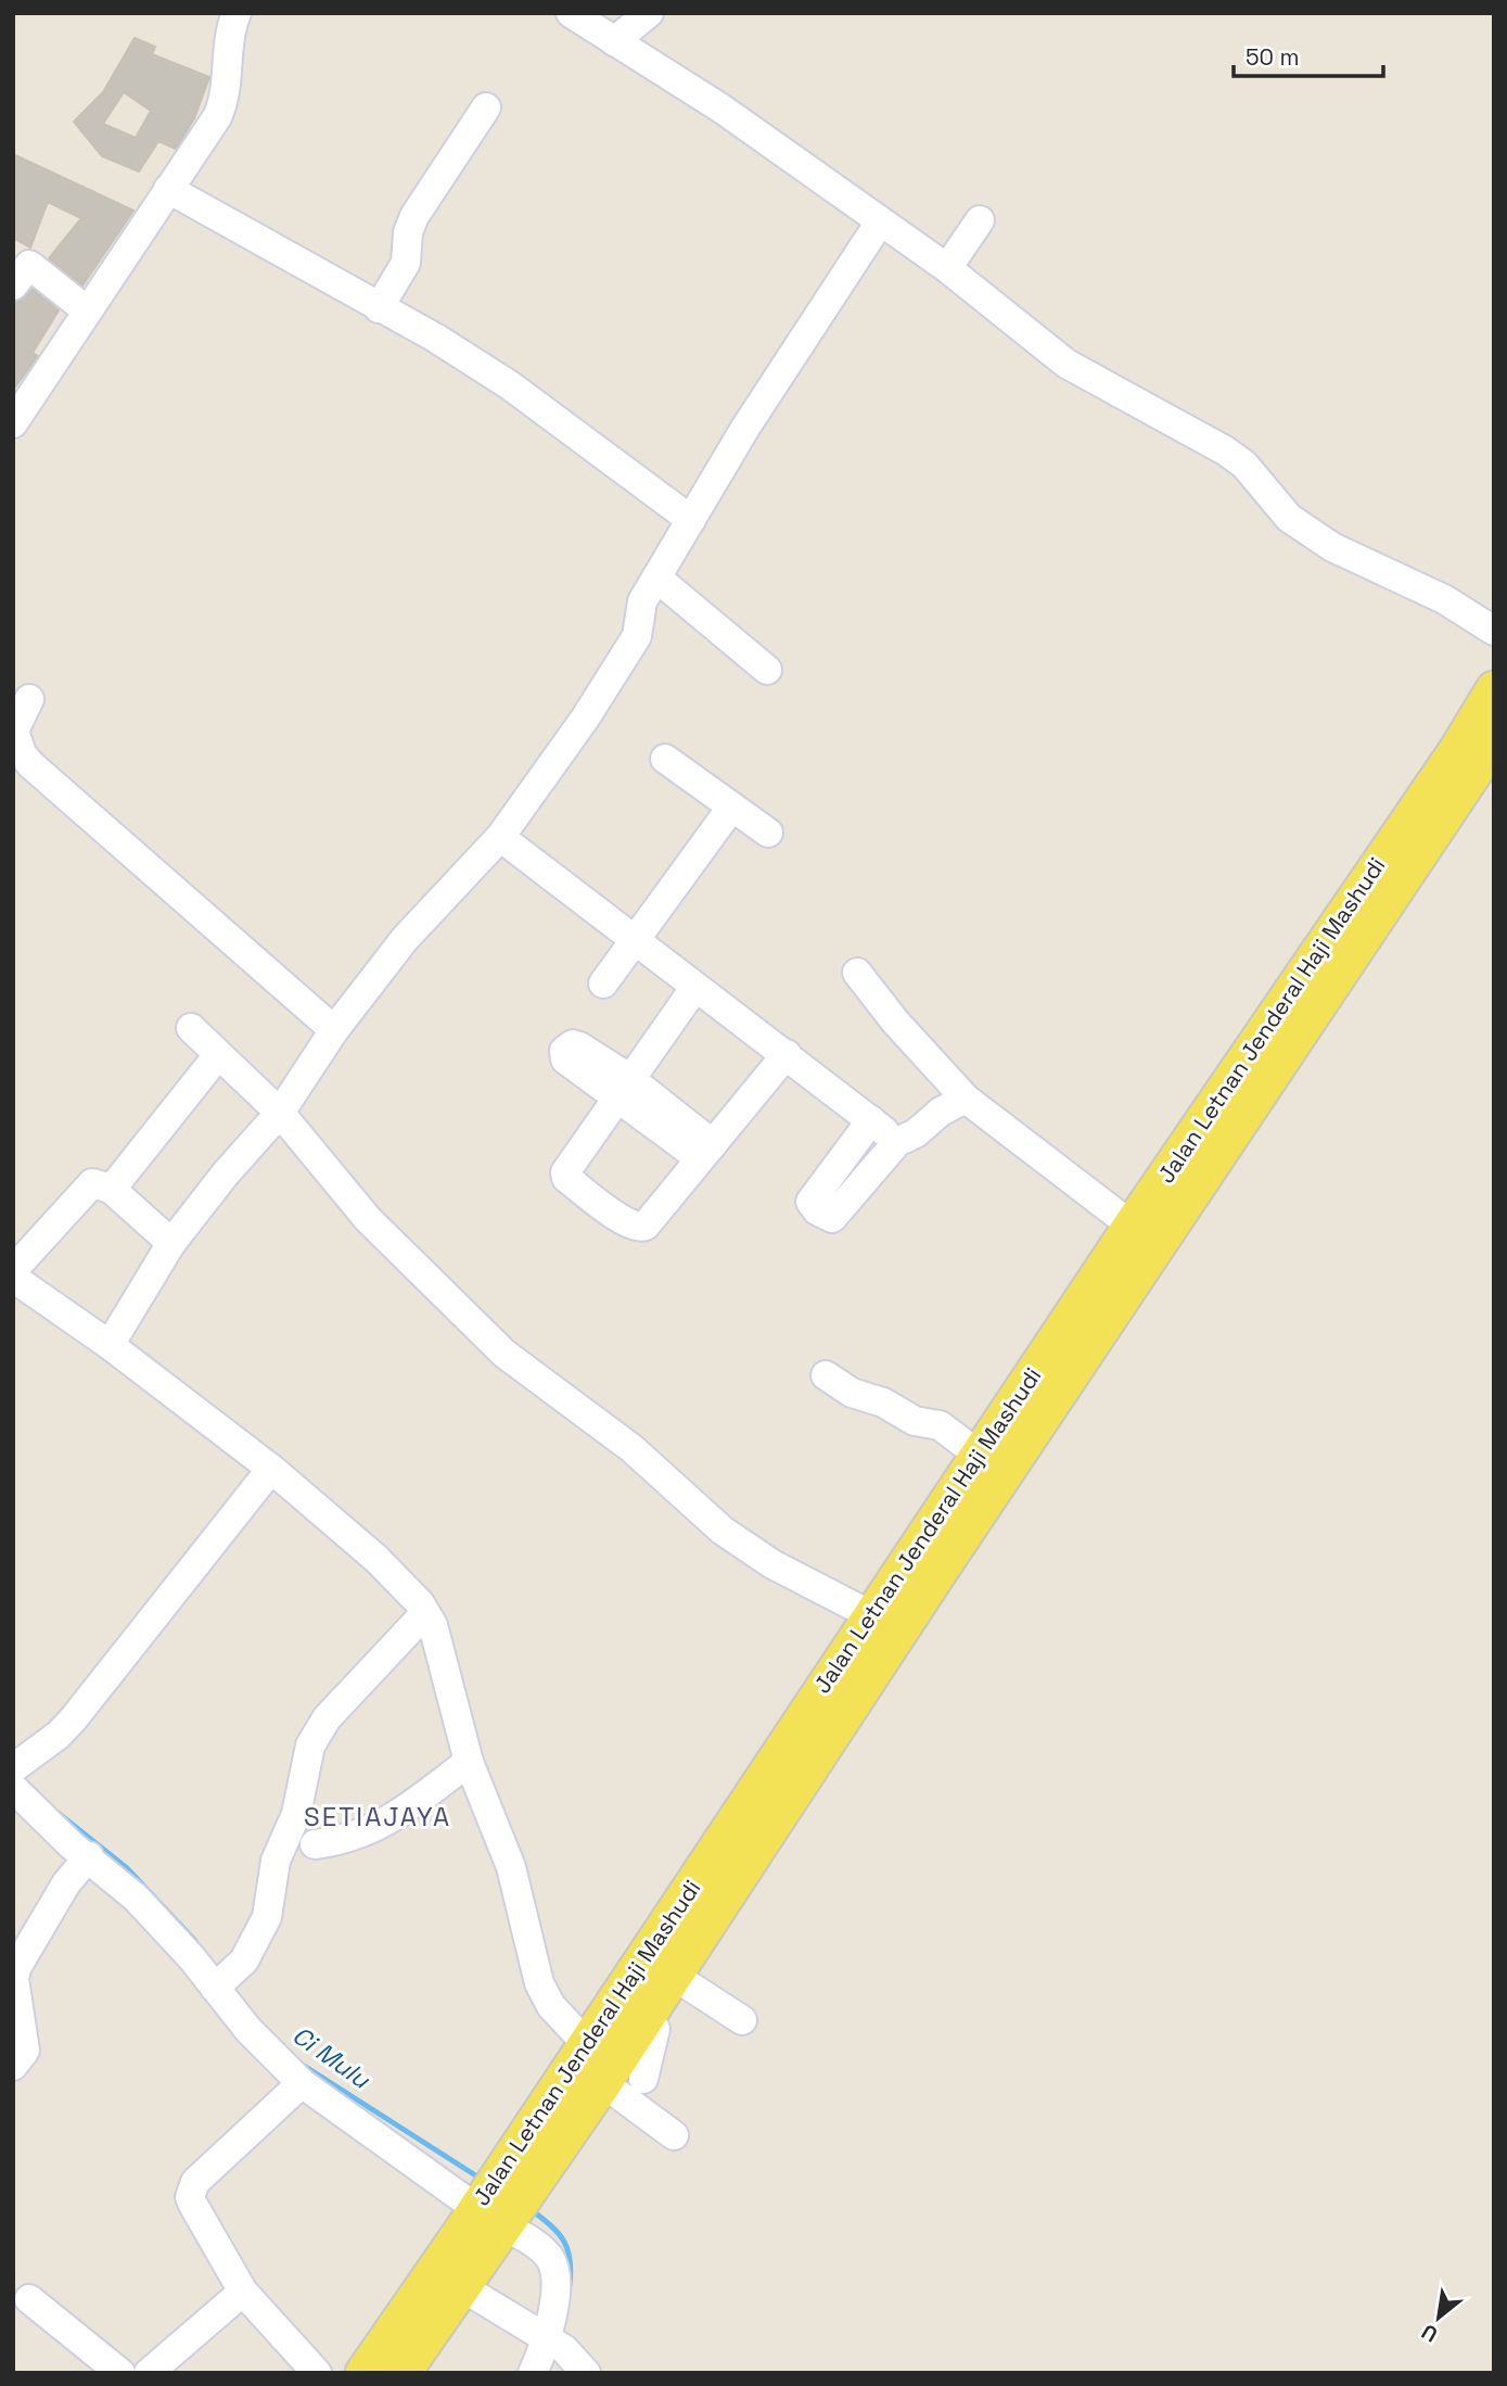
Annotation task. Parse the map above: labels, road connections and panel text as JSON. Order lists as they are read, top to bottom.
{
  "streets": {
    "main road": ["Jalan Letnan Jenderal Haji Mashudi"]
  },
  "districts": ["SETIAJAYA"],
  "water": ["Ci Mulu"],
  "scale_bar": "50 m",
  "north": "bottom left"
}
